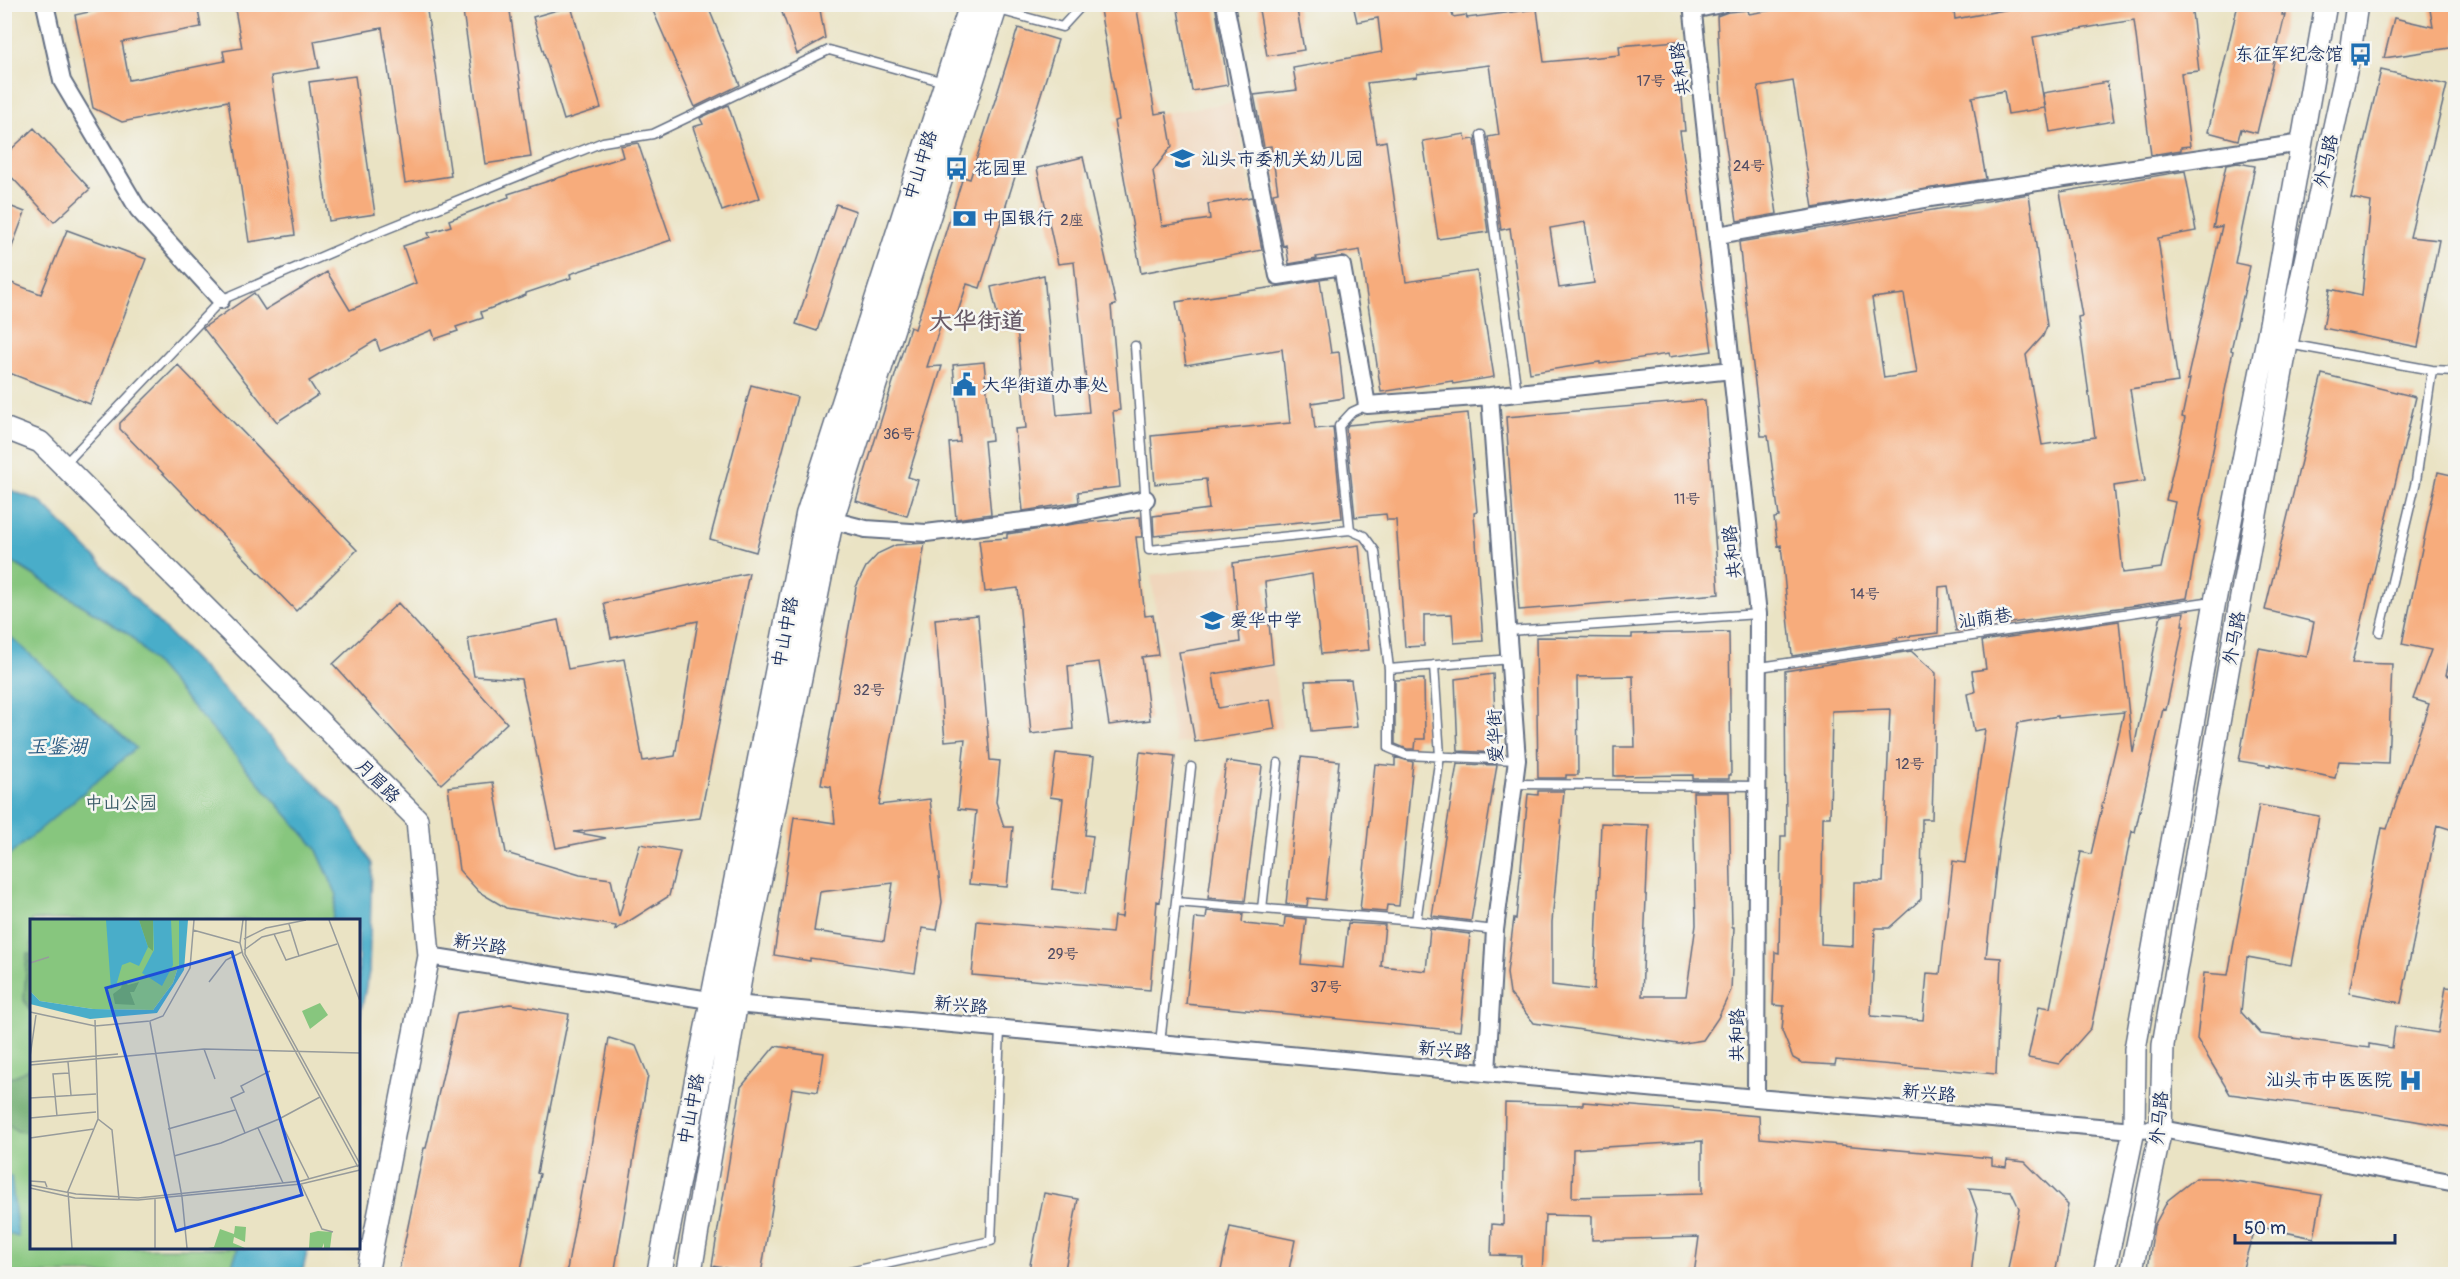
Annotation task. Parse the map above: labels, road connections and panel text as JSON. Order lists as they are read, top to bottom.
{
  "streets": {
    "main road": ["中山中路"],
    "street": [
      "共和路",
      "外马路",
      "爱华街",
      "月眉路",
      "新兴路"
    ],
    "lane": ["汕荫巷"]
  },
  "crossings": [
    ["共和路", "汕荫巷"],
    ["共和路", "新兴路"],
    ["外马路", "汕荫巷"],
    ["外马路", "新兴路"],
    ["中山中路", "新兴路"],
    ["爱华街", "新兴路"],
    ["月眉路", "新兴路"]
  ],
  "districts": ["大华街道"],
  "water": ["玉鉴湖"],
  "parks": ["中山公园"],
  "places": {
    "bus stop": ["东征军纪念馆", "花园里"],
    "school or university": ["汕头市委机关幼儿园", "爱华中学"],
    "bank": ["中国银行"],
    "public building": ["大华街道办事处"],
    "hospital": ["汕头市中医医院"]
  },
  "house_numbers": [
    "17号",
    "24号",
    "2座",
    "36号",
    "11号",
    "14号",
    "32号",
    "12号",
    "29号",
    "37号"
  ],
  "scale_bar": "50 m"
}
